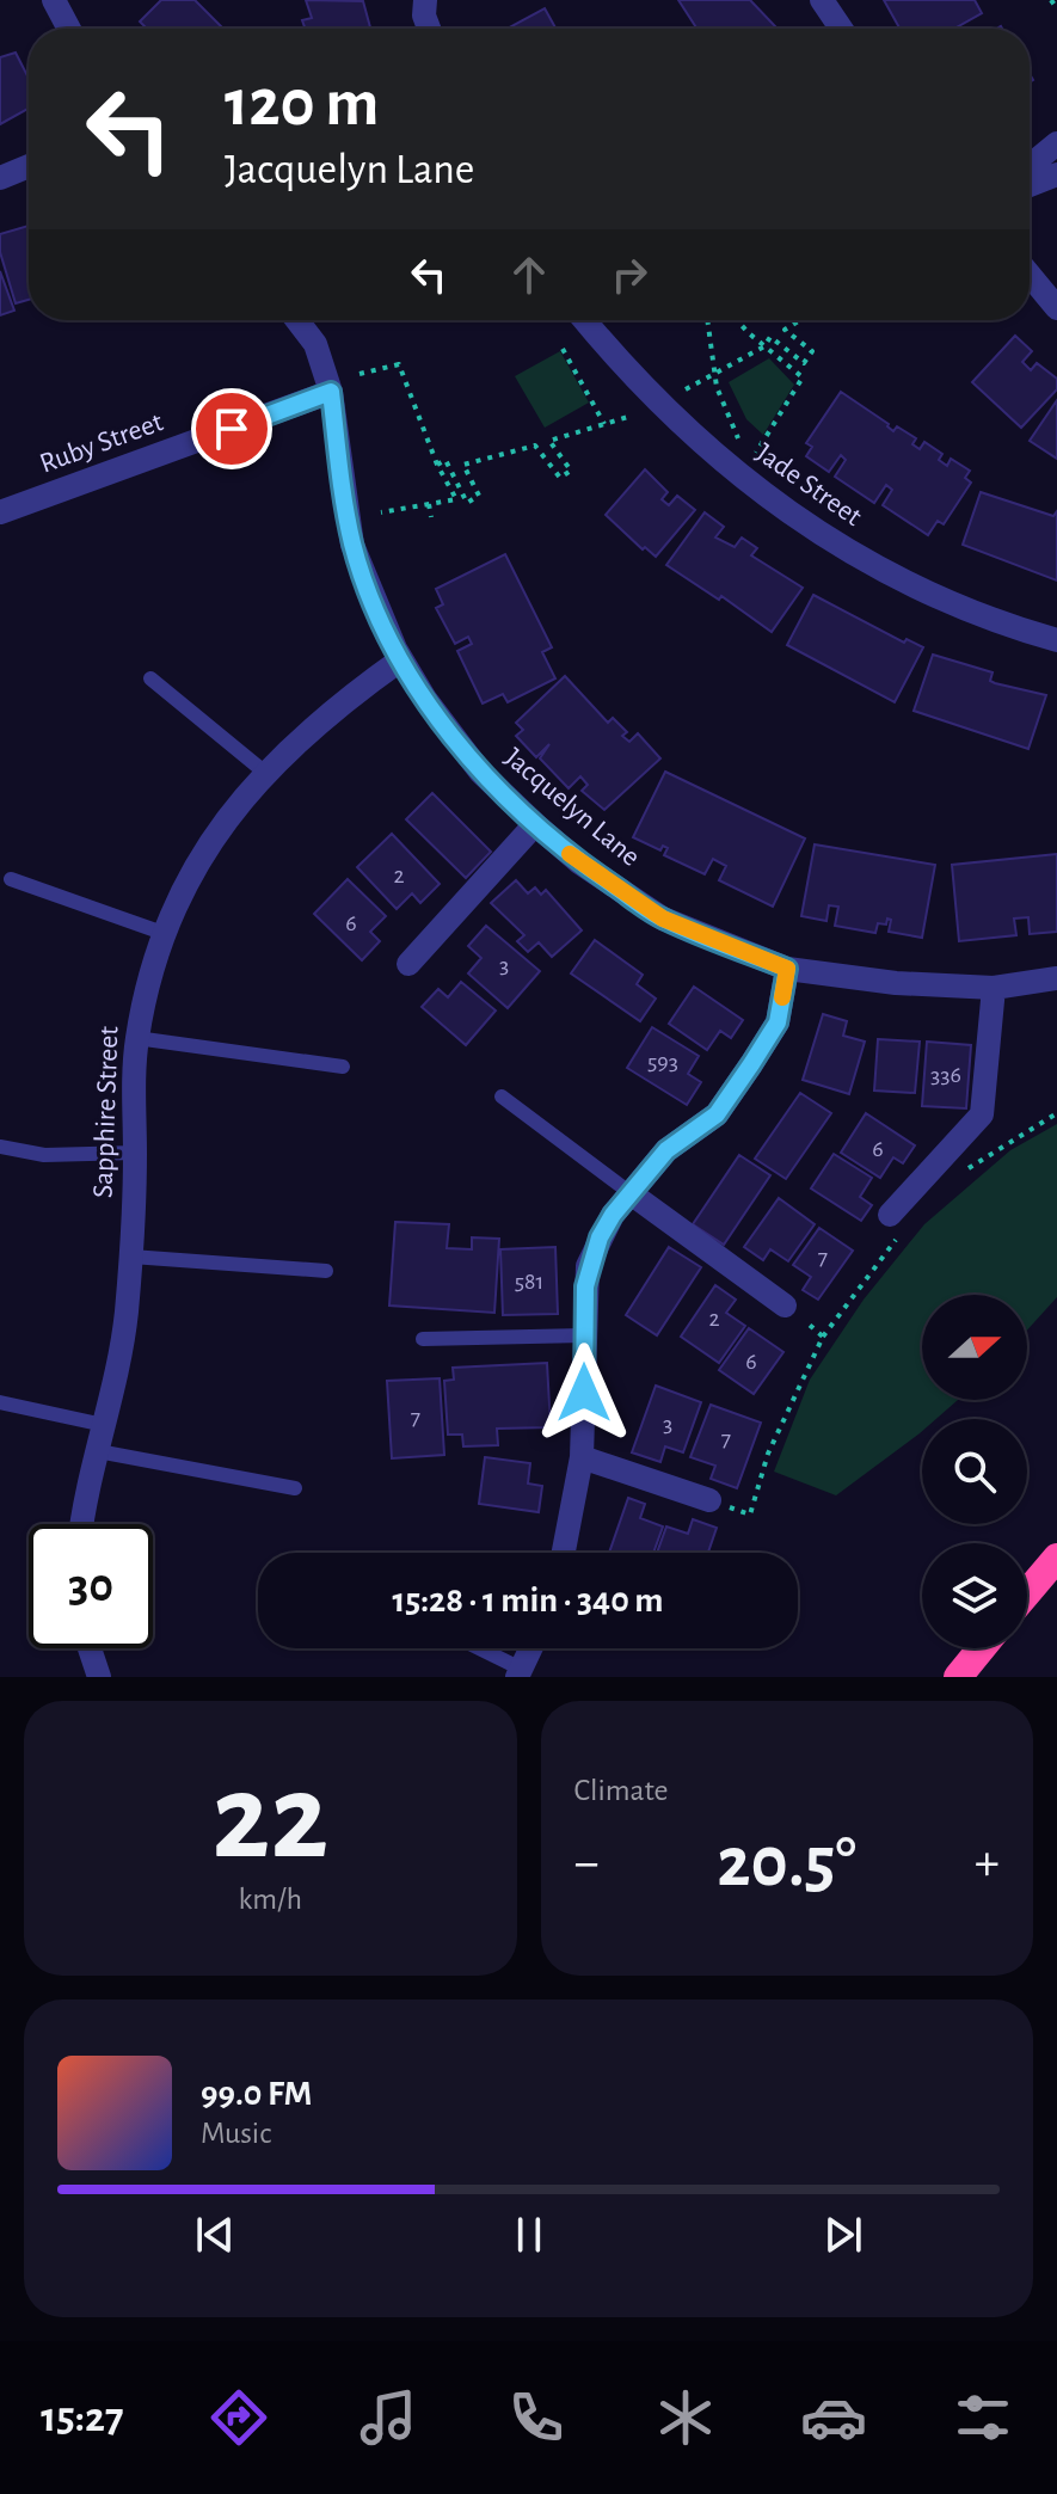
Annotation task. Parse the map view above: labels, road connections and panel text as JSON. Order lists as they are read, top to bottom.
{
  "streets": {
    "street": [
      "Ruby Street",
      "Jade Street",
      "Jacquelyn Lane",
      "Sapphire Street"
    ]
  },
  "crossings": [
    ["Ruby Street", "Jacquelyn Lane"],
    ["Jacquelyn Lane", "Sapphire Street"]
  ],
  "house_numbers": [
    "2",
    "6",
    "3",
    "593",
    "336",
    "6",
    "7",
    "581",
    "2",
    "6",
    "7",
    "3",
    "7"
  ],
  "north": "right",
  "page": {
    "turn": ["120 m", "Jacquelyn Lane"],
    "limit": "30",
    "trip": "15:28 · 1 min · 340 m",
    "tile": [
      ["22", "km/h"],
      "Climate"
    ],
    "heat": ["−", "20.5°", "+"],
    "song": ["99.0 FM", "Music"],
    "tabs": "15:27"
  }
}
